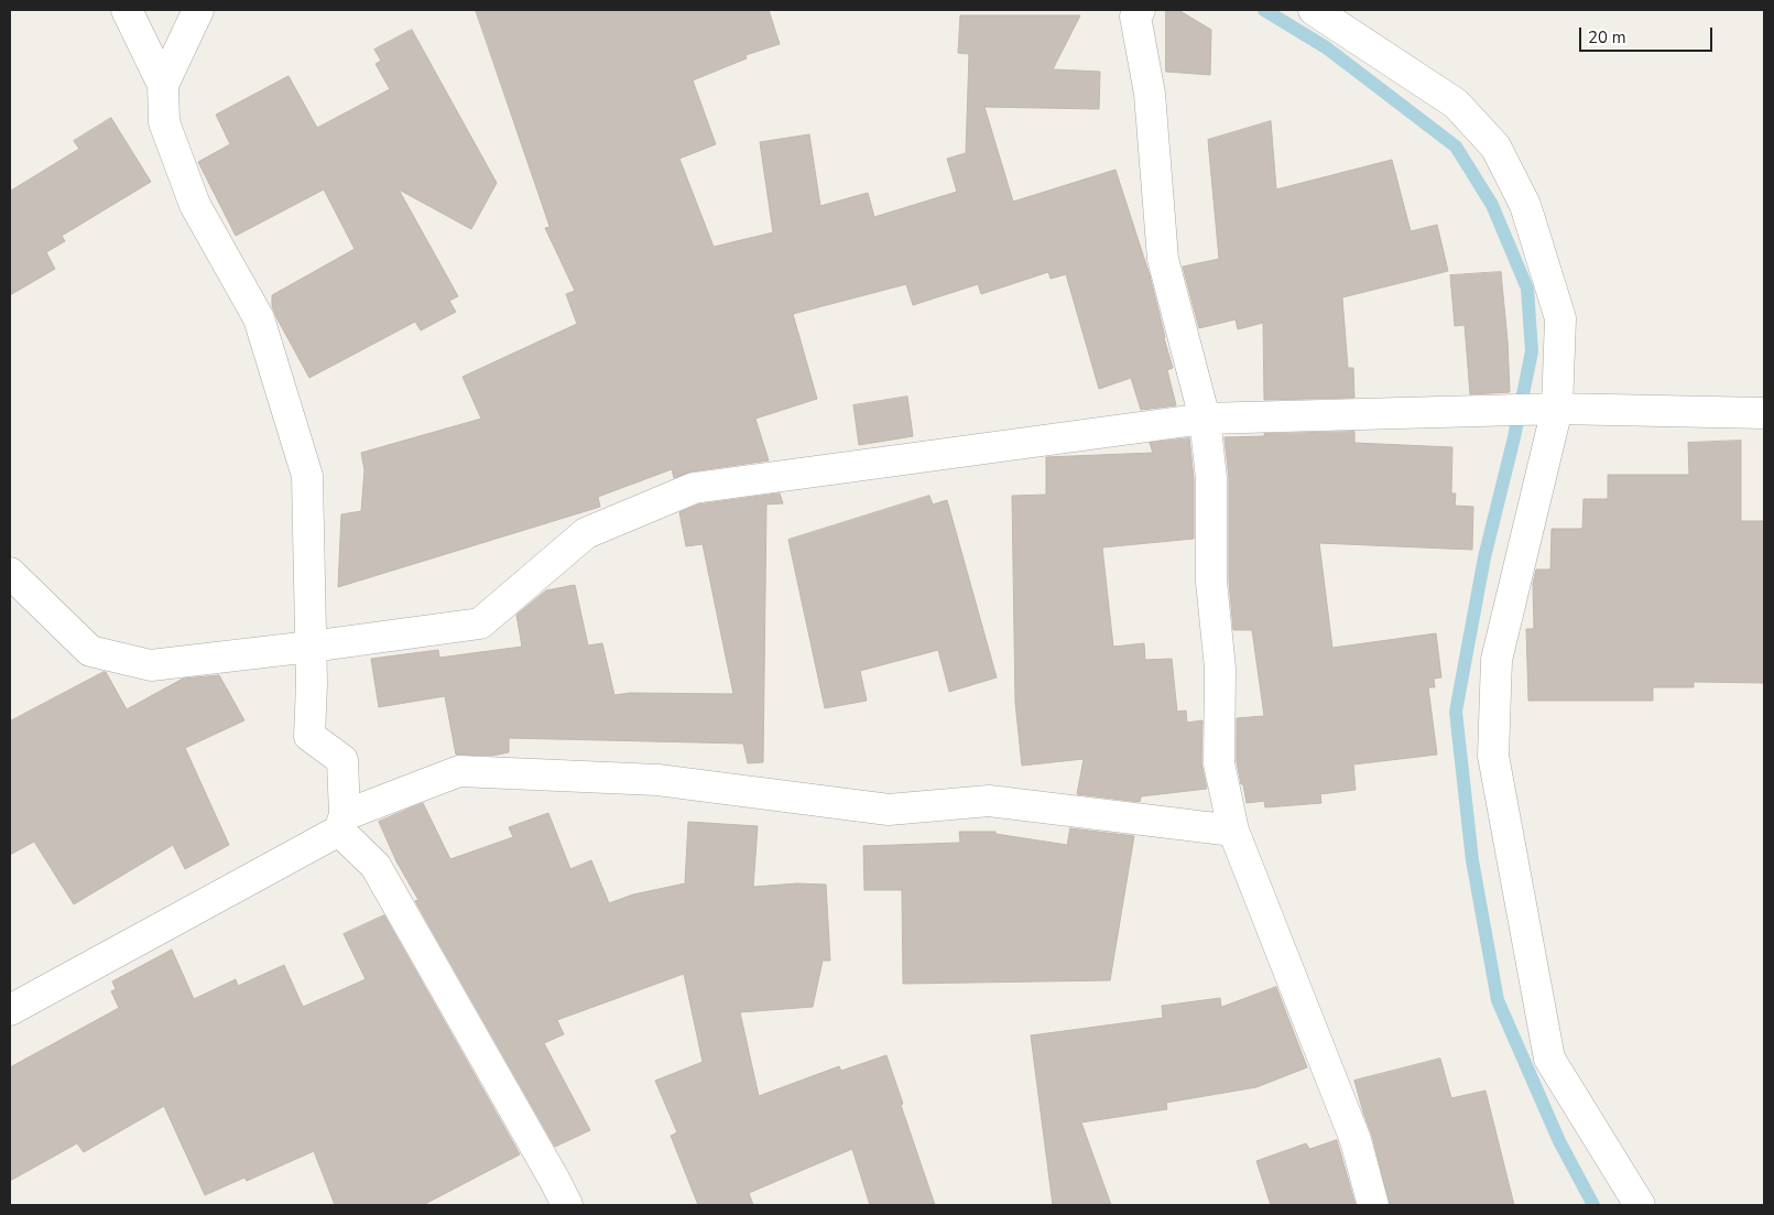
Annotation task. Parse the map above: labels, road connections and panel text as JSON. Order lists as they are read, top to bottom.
{
  "scale_bar": "20 m"
}
